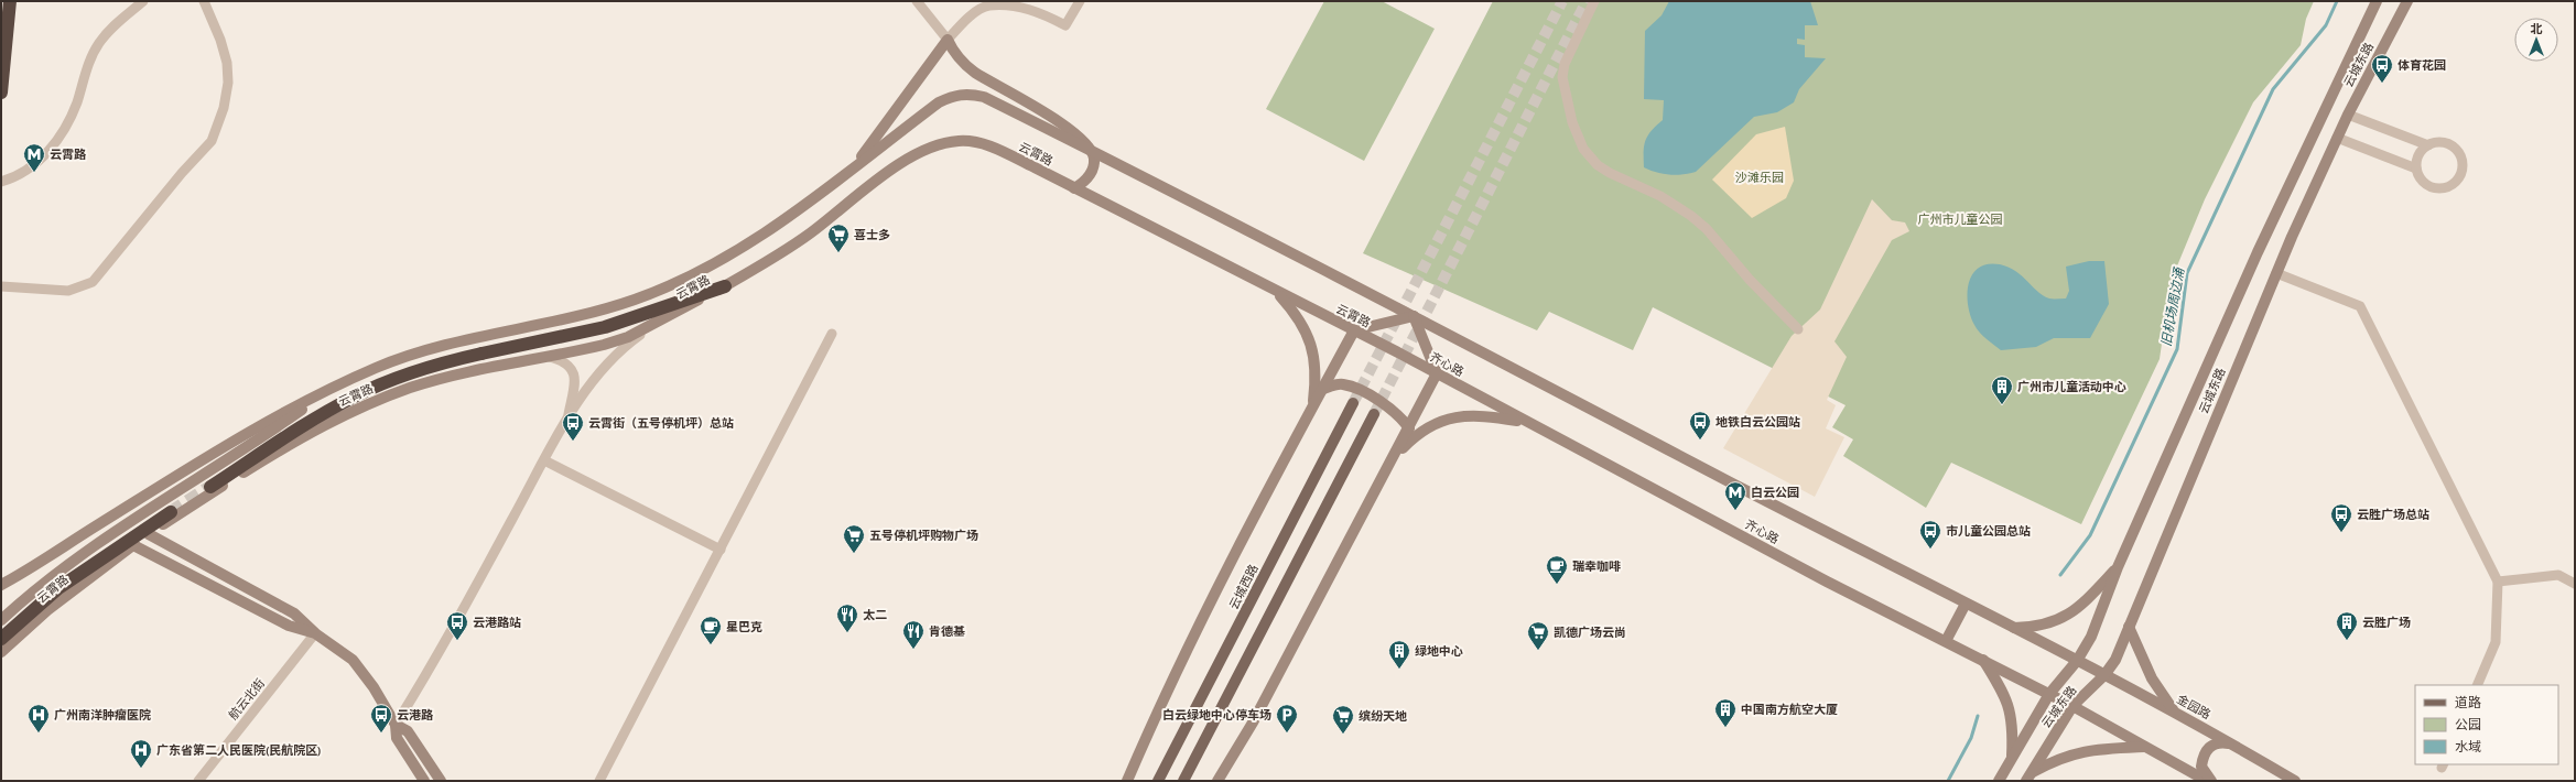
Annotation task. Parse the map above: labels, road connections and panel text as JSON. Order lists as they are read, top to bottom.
{
  "streets": {
    "main road": [
      "云城东路",
      "云霄路",
      "齐心路",
      "云城西路",
      "金园路"
    ],
    "street": ["航云北街"]
  },
  "crossings": [
    ["云城东路", "齐心路"],
    ["云城东路", "金园路"],
    ["云霄路", "齐心路"]
  ],
  "water": ["旧机场周边涌"],
  "parks": ["沙滩乐园", "广州市儿童公园"],
  "places": {
    "bus stop": [
      "体育花园",
      "地铁白云公园站",
      "云霄街（五号停机坪）总站",
      "云胜广场总站",
      "市儿童公园总站",
      "云港路站",
      "云港路"
    ],
    "metro station": ["云霄路", "白云公园"],
    "supermarket": [
      "喜士多",
      "五号停机坪购物广场",
      "凯德广场云尚",
      "缤纷天地"
    ],
    "building": [
      "广州市儿童活动中心",
      "云胜广场",
      "绿地中心",
      "中国南方航空大厦"
    ],
    "cafe": ["瑞幸咖啡", "星巴克"],
    "restaurant": ["太二", "肯德基"],
    "hospital": ["广州南洋肿瘤医院", "广东省第二人民医院(民航院区)"],
    "parking": ["白云绿地中心停车场"]
  },
  "legend": ["道路", "公园", "水域"],
  "north": "top"
}
